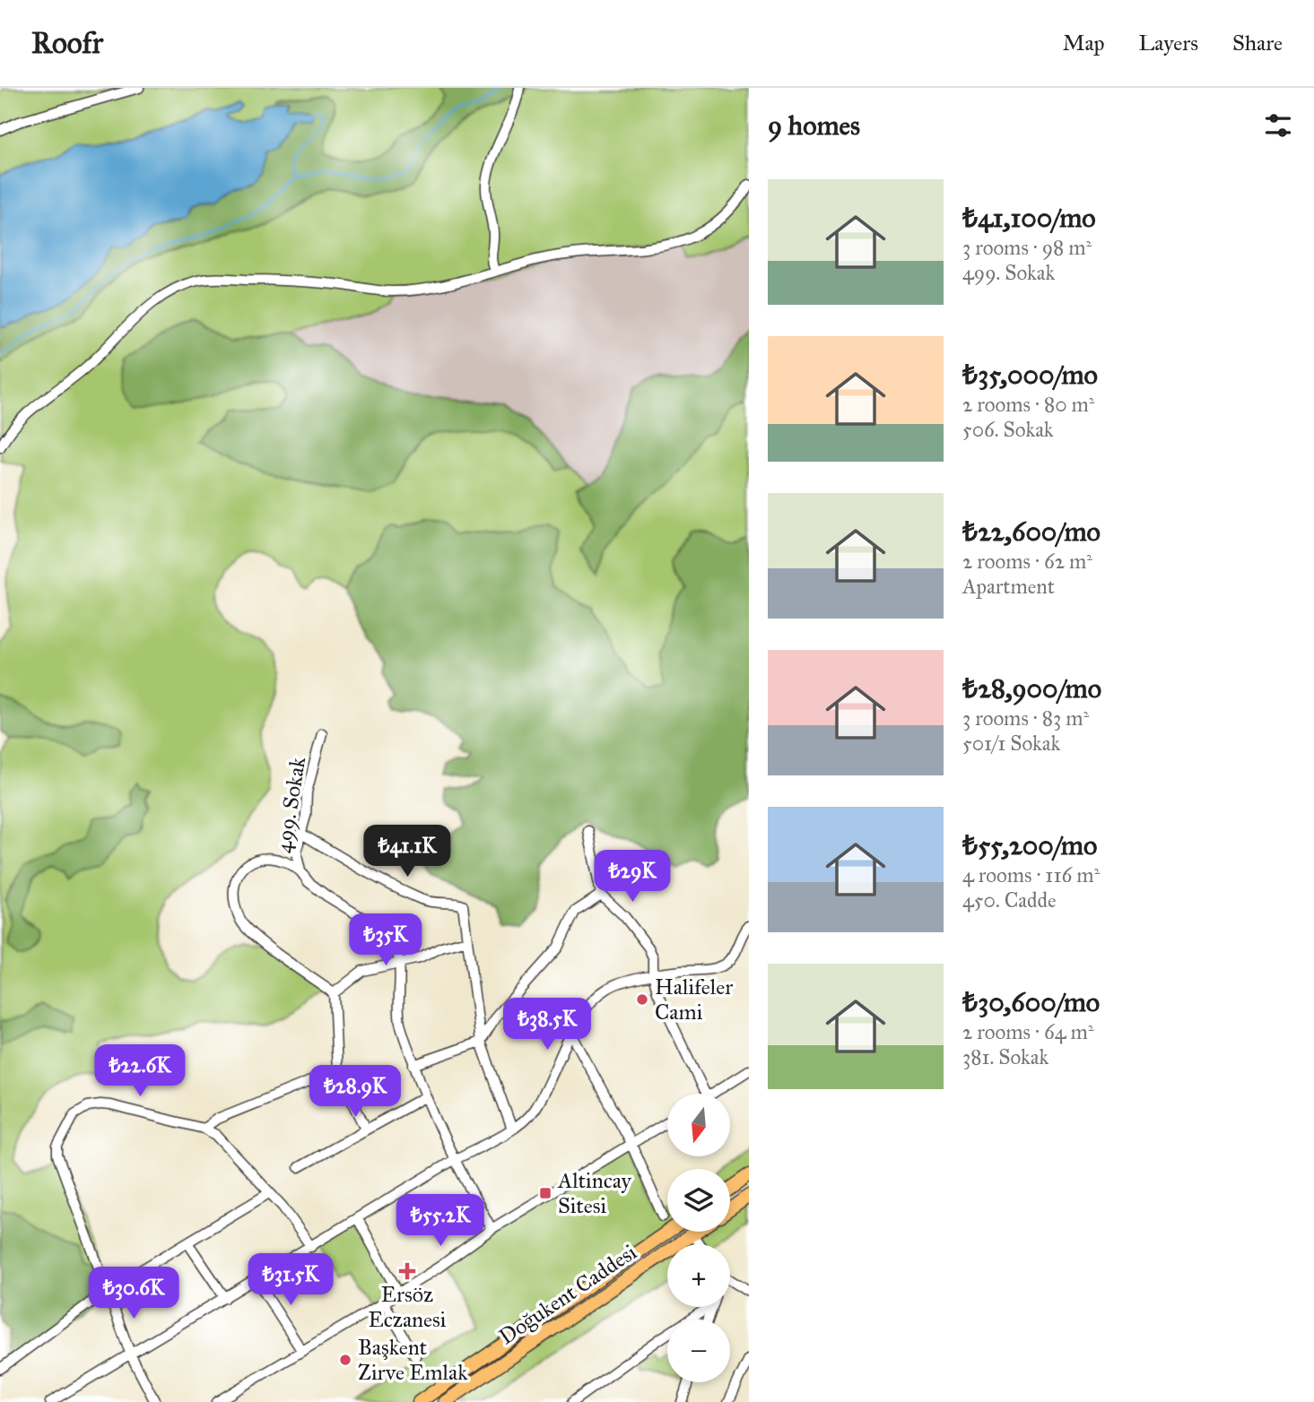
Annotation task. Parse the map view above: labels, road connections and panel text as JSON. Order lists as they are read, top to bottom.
{
  "streets": {
    "main road": ["Doğukent Caddesi"],
    "street": ["499. Sokak"]
  },
  "places": {
    "other": ["Halifeler Cami", "Başkent Zirve Emlak"],
    "transit": ["Altincay Sitesi"],
    "health": ["Ersöz Eczanesi"]
  },
  "north": "bottom",
  "page": {
    "header": "Roofr",
    "nav": ["Map", "Layers", "Share"],
    "heading": "9 homes",
    "list": [
      {
        "name": "₺41,100/mo",
        "note": "3 rooms · 98 m² · 499. Sokak"
      },
      {
        "name": "₺35,000/mo",
        "note": "2 rooms · 80 m² · 506. Sokak"
      },
      {
        "name": "₺22,600/mo",
        "note": "2 rooms · 62 m² · Apartment"
      },
      {
        "name": "₺28,900/mo",
        "note": "3 rooms · 83 m² · 501/1 Sokak"
      },
      {
        "name": "₺55,200/mo",
        "note": "4 rooms · 116 m² · 450. Cadde"
      },
      {
        "name": "₺30,600/mo",
        "note": "2 rooms · 64 m² · 381. Sokak"
      }
    ],
    "price": [
      "₺41.1K",
      "₺29K",
      "₺35K",
      "₺38.5K",
      "₺22.6K",
      "₺28.9K",
      "₺55.2K",
      "₺31.5K",
      "₺30.6K"
    ],
    "map_buttons": ["+", "−"]
  }
}
